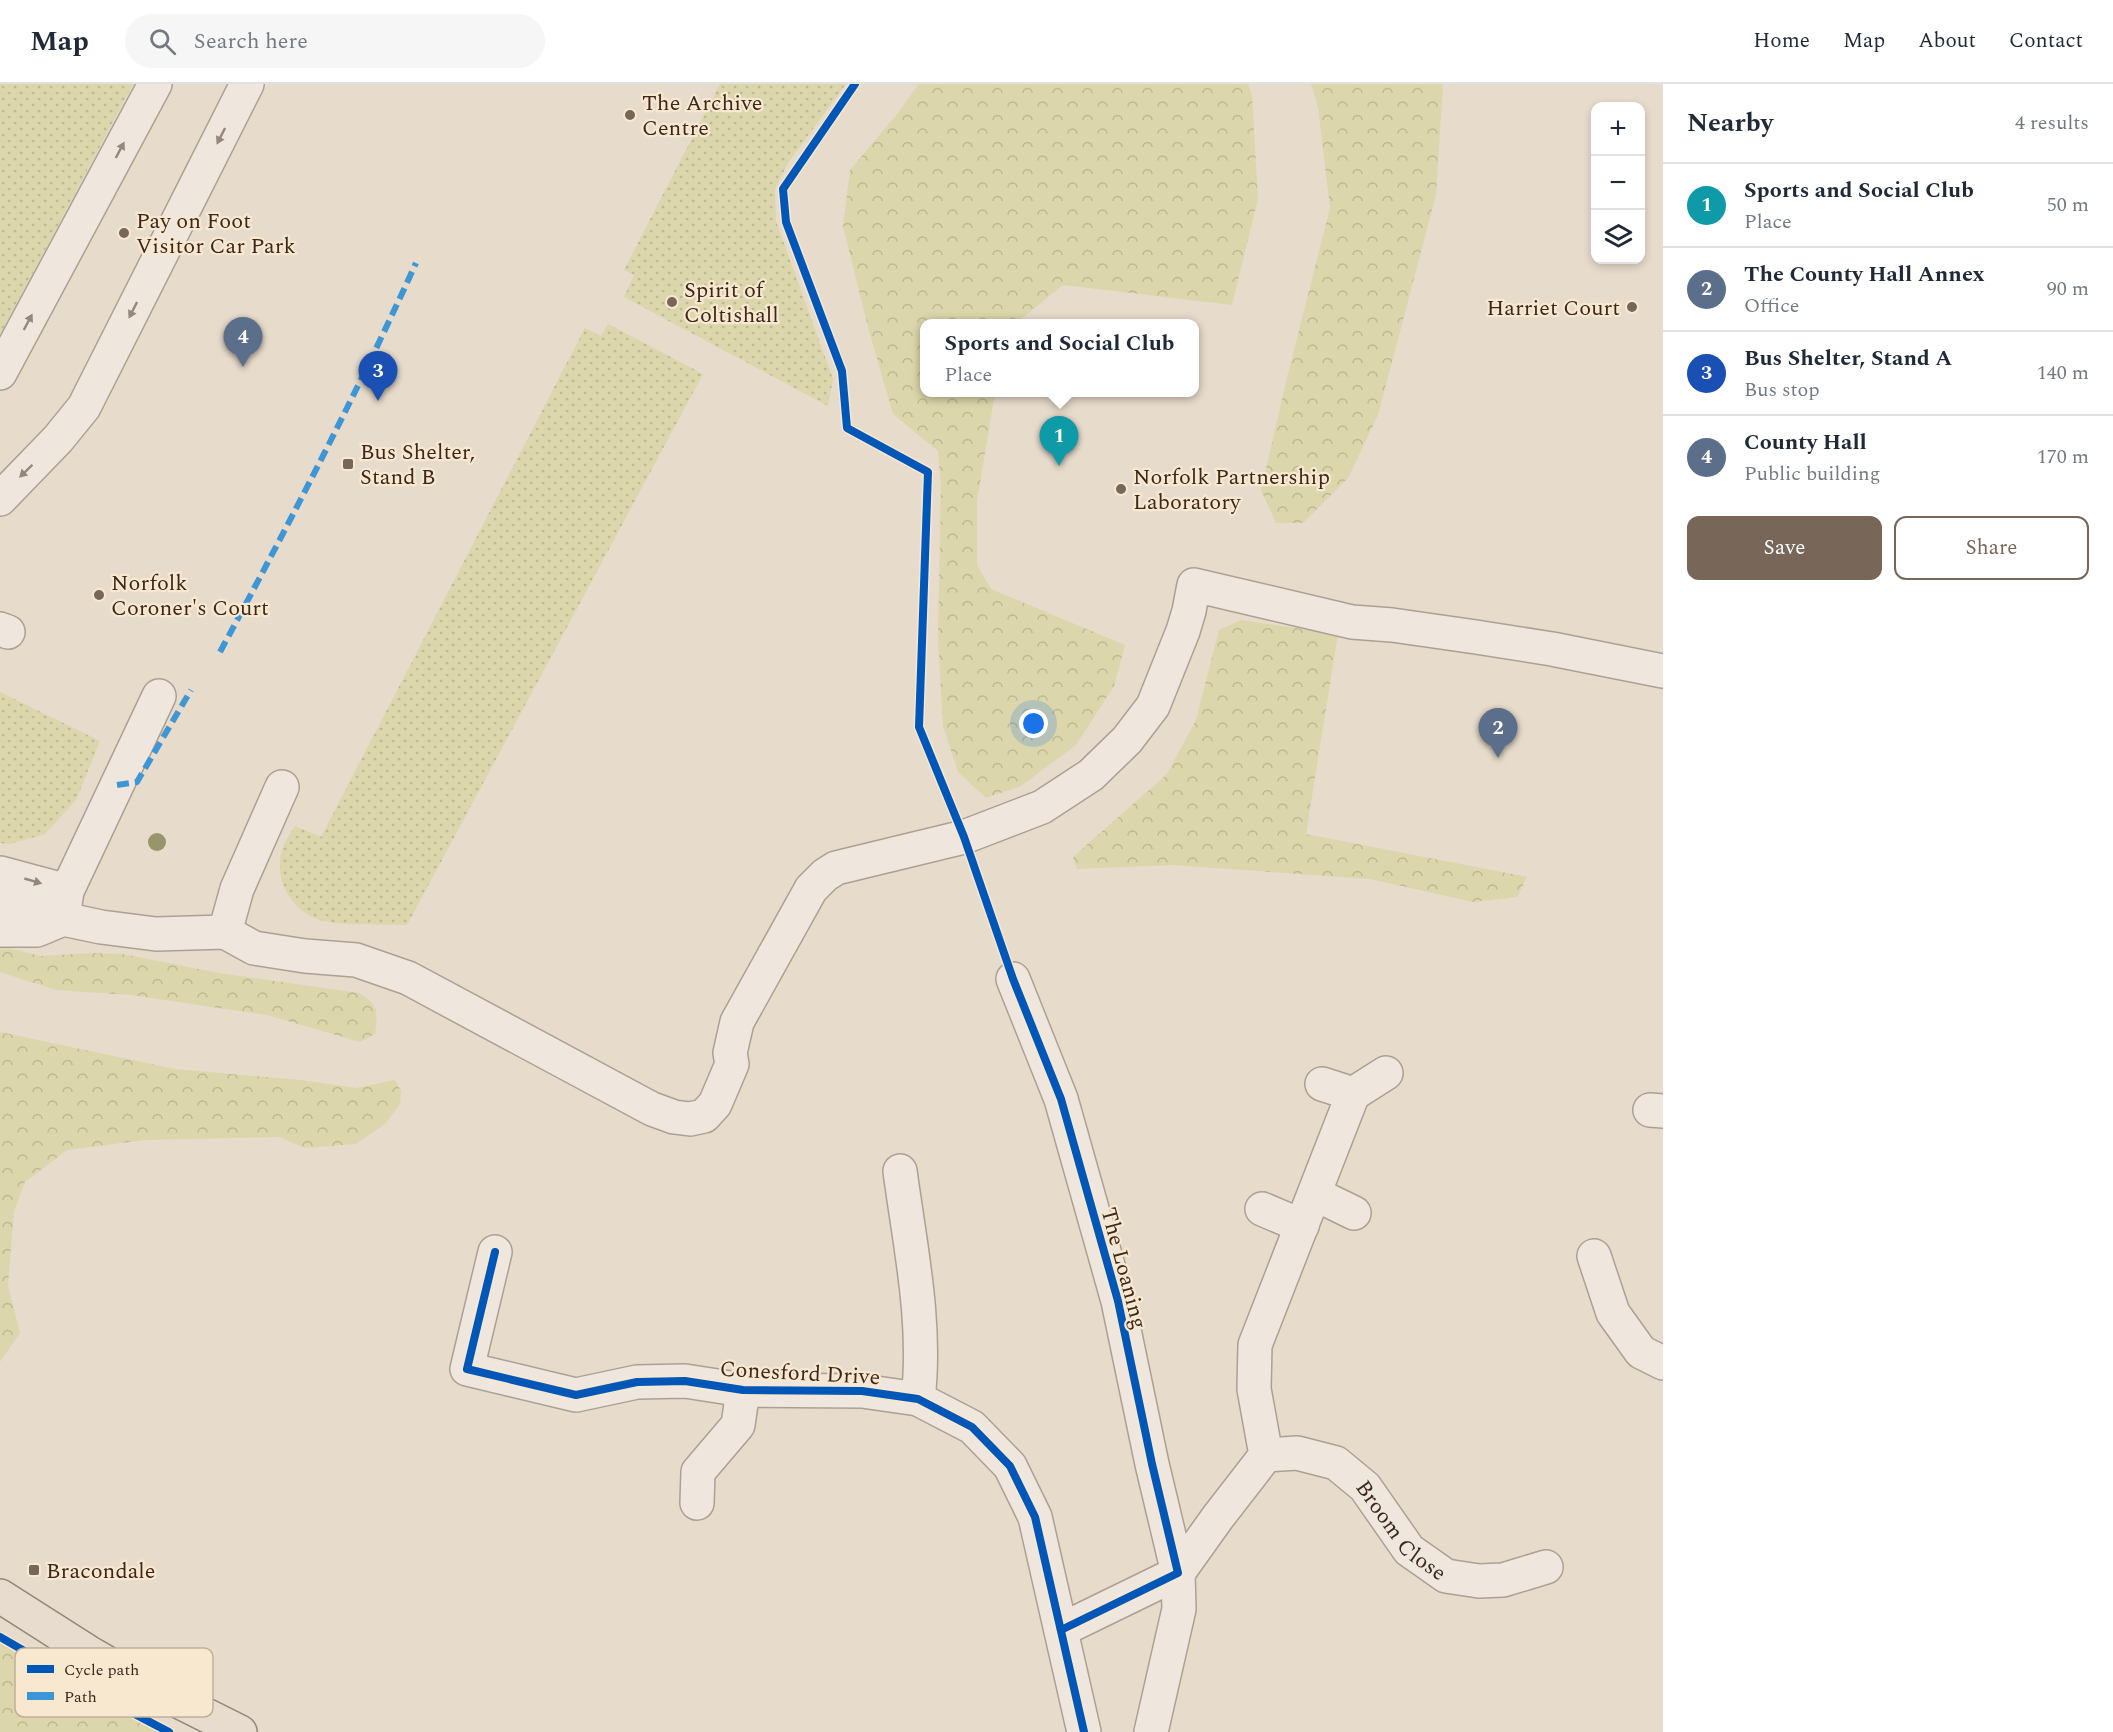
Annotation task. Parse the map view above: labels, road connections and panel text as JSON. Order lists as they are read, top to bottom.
{
  "streets": {
    "street": ["The Loaning", "Conesford Drive", "Broom Close"]
  },
  "places": {
    "other": [
      "The Archive Centre",
      "Pay on Foot Visitor Car Park",
      "Spirit of Coltishall",
      "Harriet Court",
      "Norfolk Partnership Laboratory",
      "Norfolk Coroner's Court"
    ],
    "transit": ["Bus Shelter, Stand B", "Bracondale"]
  },
  "legend": ["Cycle path", "Path"],
  "page": {
    "header": "Map",
    "search": "Search here",
    "nav": [
      "Home",
      "Map",
      "About",
      "Contact"
    ],
    "heading": ["Nearby", "4 results"],
    "map_buttons": ["+", "−"],
    "list": [
      {
        "mark": "1",
        "name": "Sports and Social Club",
        "note": "Place",
        "value": "50 m"
      },
      {
        "mark": "2",
        "name": "The County Hall Annex",
        "note": "Office",
        "value": "90 m"
      },
      {
        "mark": "3",
        "name": "Bus Shelter, Stand A",
        "note": "Bus stop",
        "value": "140 m"
      },
      {
        "mark": "4",
        "name": "County Hall",
        "note": "Public building",
        "value": "170 m"
      }
    ],
    "pins": [
      "4",
      "3",
      "1",
      "2"
    ],
    "popup": ["Sports and Social Club", "Place"],
    "buttons": ["Save", "Share"]
  }
}
